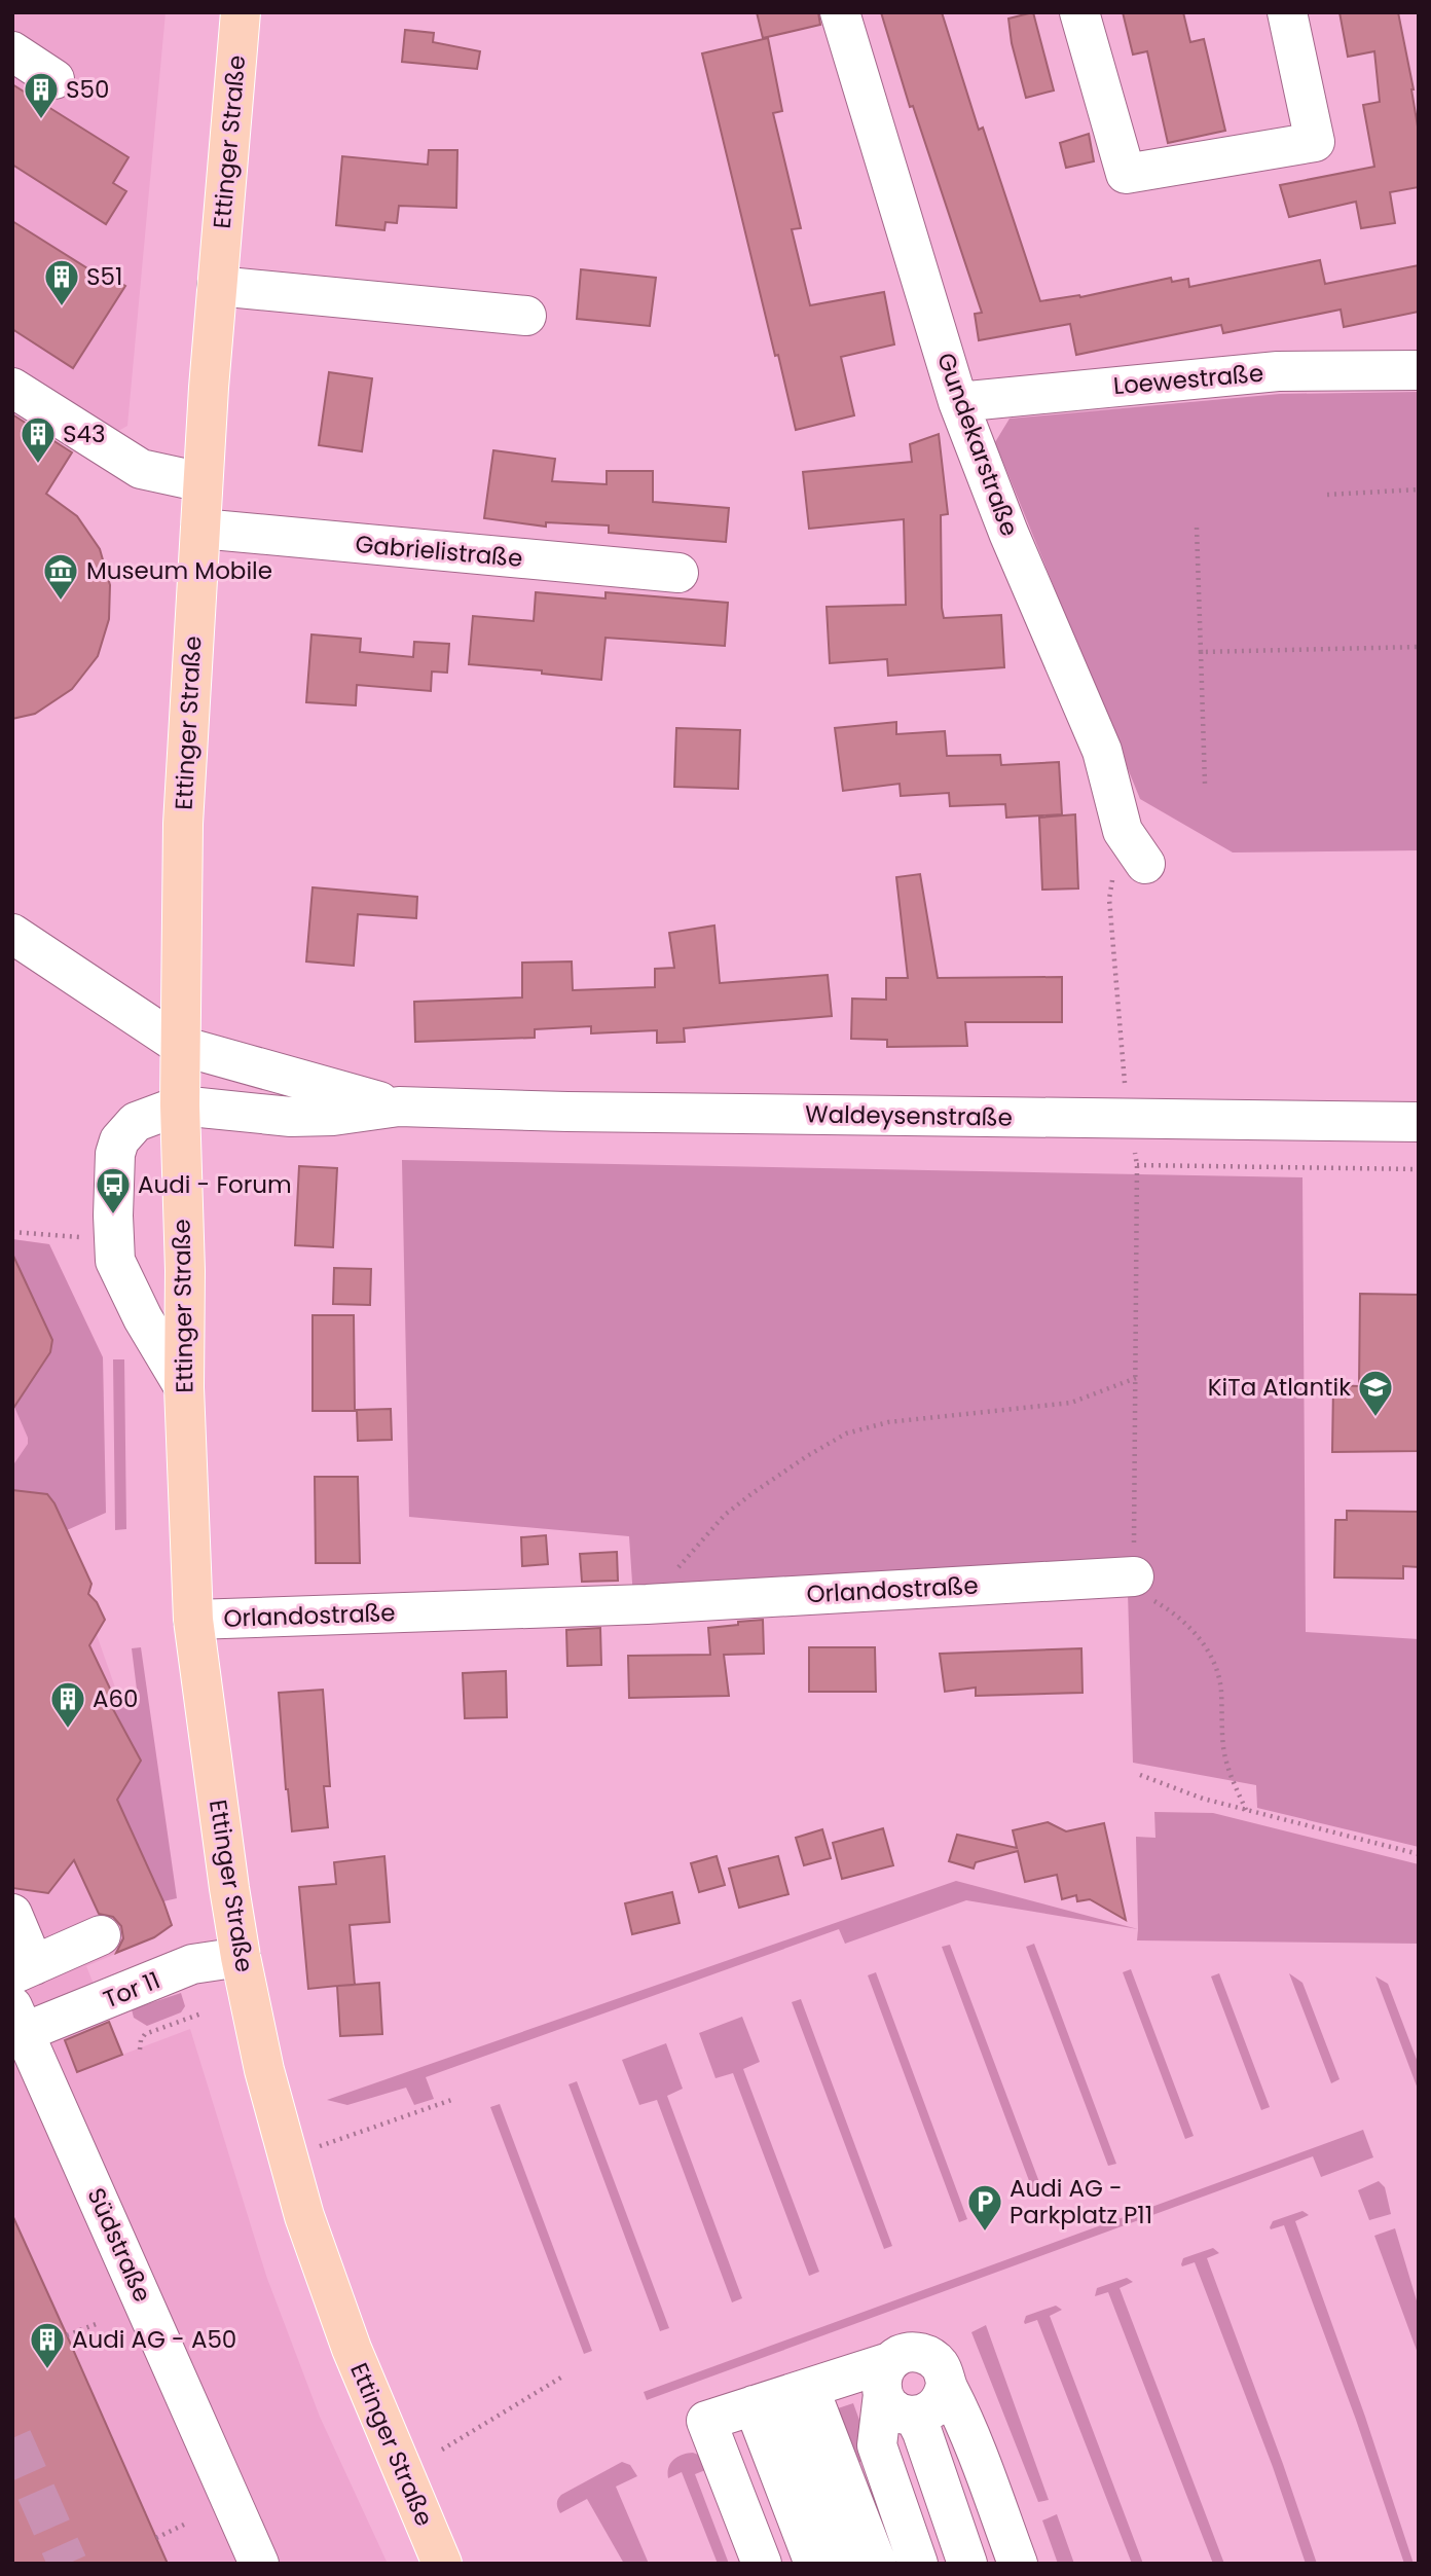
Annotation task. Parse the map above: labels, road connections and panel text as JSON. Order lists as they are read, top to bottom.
{
  "streets": {
    "main road": ["Ettinger Straße"],
    "street": [
      "Loewestraße",
      "Gundekarstraße",
      "Gabrielistraße",
      "Waldeysenstraße",
      "Orlandostraße",
      "Tor 11",
      "Südstraße"
    ]
  },
  "crossings": [
    ["Ettinger Straße", "Gabrielistraße"],
    ["Ettinger Straße", "Waldeysenstraße"],
    ["Ettinger Straße", "Orlandostraße"],
    ["Ettinger Straße", "Tor 11"],
    ["Loewestraße", "Gundekarstraße"],
    ["Tor 11", "Südstraße"]
  ],
  "places": {
    "building": [
      "S50",
      "S51",
      "S43",
      "A60",
      "Audi AG - A50"
    ],
    "museum": ["Museum Mobile"],
    "bus stop": ["Audi - Forum"],
    "school or university": ["KiTa Atlantik"],
    "parking": ["Audi AG - Parkplatz P11"]
  }
}
